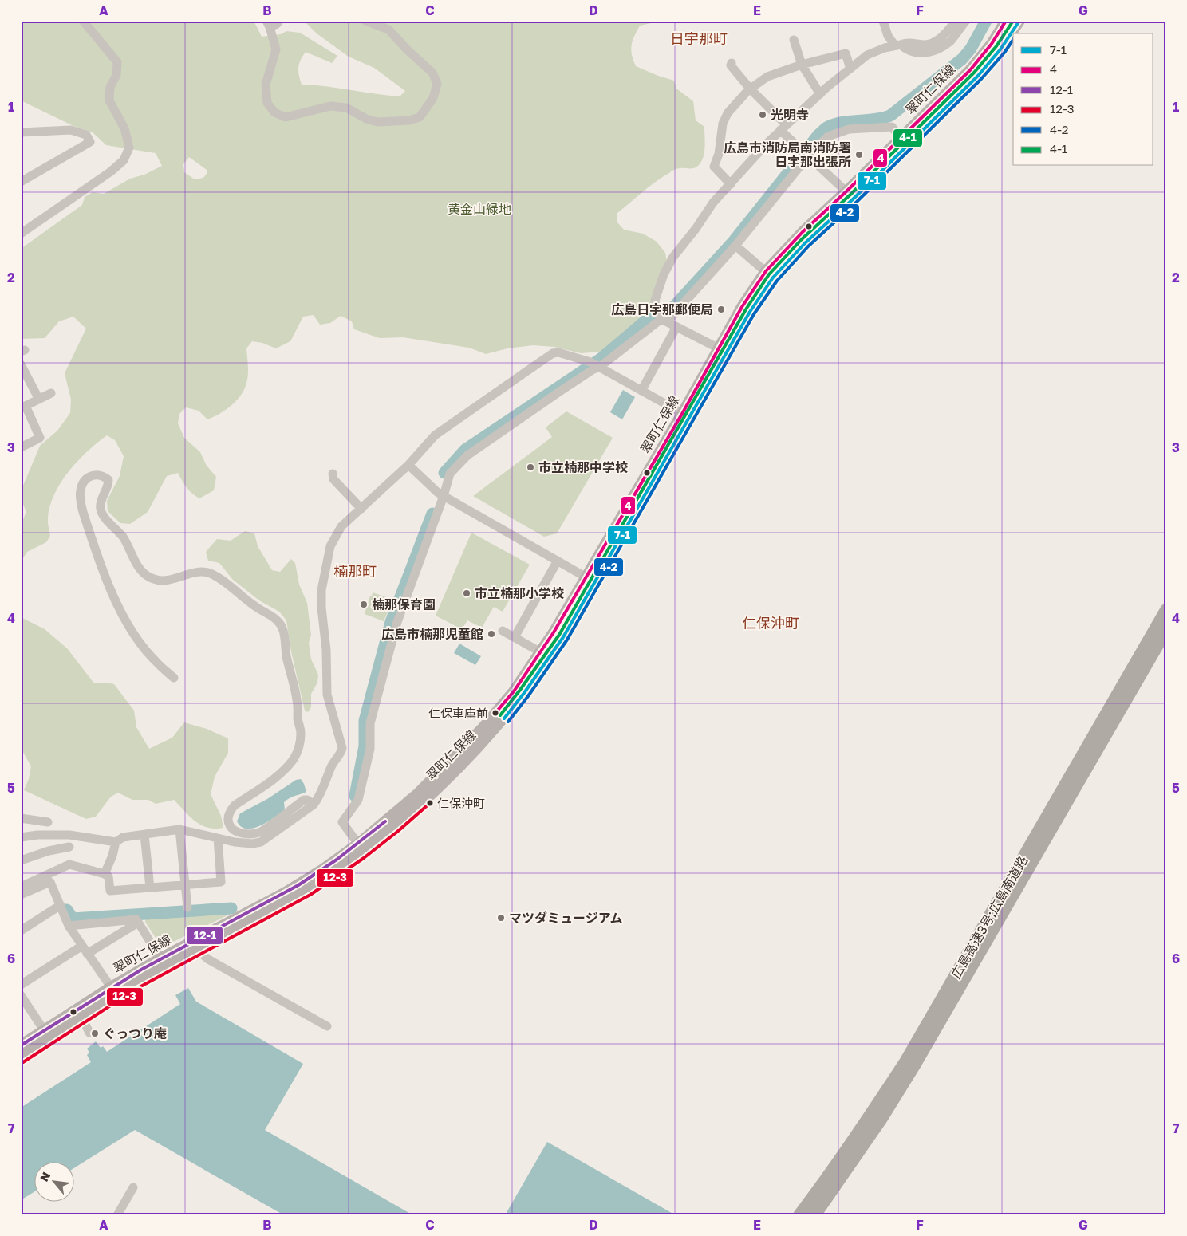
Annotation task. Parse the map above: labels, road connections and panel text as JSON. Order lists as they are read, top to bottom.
{
  "streets": {
    "highway": ["広島高速3号;広島南道路"],
    "main road": ["翠町仁保線"]
  },
  "districts": ["日宇那町", "楠那町", "仁保沖町"],
  "parks": ["黄金山緑地"],
  "places": [
    "光明寺",
    "広島市消防局南消防署 日宇那出張所",
    "広島日宇那郵便局",
    "市立楠那中学校",
    "市立楠那小学校",
    "楠那保育園",
    "広島市楠那児童館",
    "仁保車庫前",
    "仁保沖町",
    "マツダミュージアム",
    "ぐっつり庵"
  ],
  "lines": [
    "transit line 7-1",
    "transit line 4",
    "transit line 4-1",
    "transit line 4-2",
    "transit line 12-3",
    "transit line 12-1"
  ],
  "legend": [
    "7-1",
    "4",
    "12-1",
    "12-3",
    "4-2",
    "4-1"
  ],
  "north": "top left",
  "grid": {
    "columns": [
      "A",
      "B",
      "C",
      "D",
      "E",
      "F",
      "G"
    ],
    "rows": [
      "1",
      "2",
      "3",
      "4",
      "5",
      "6",
      "7"
    ]
  }
}
